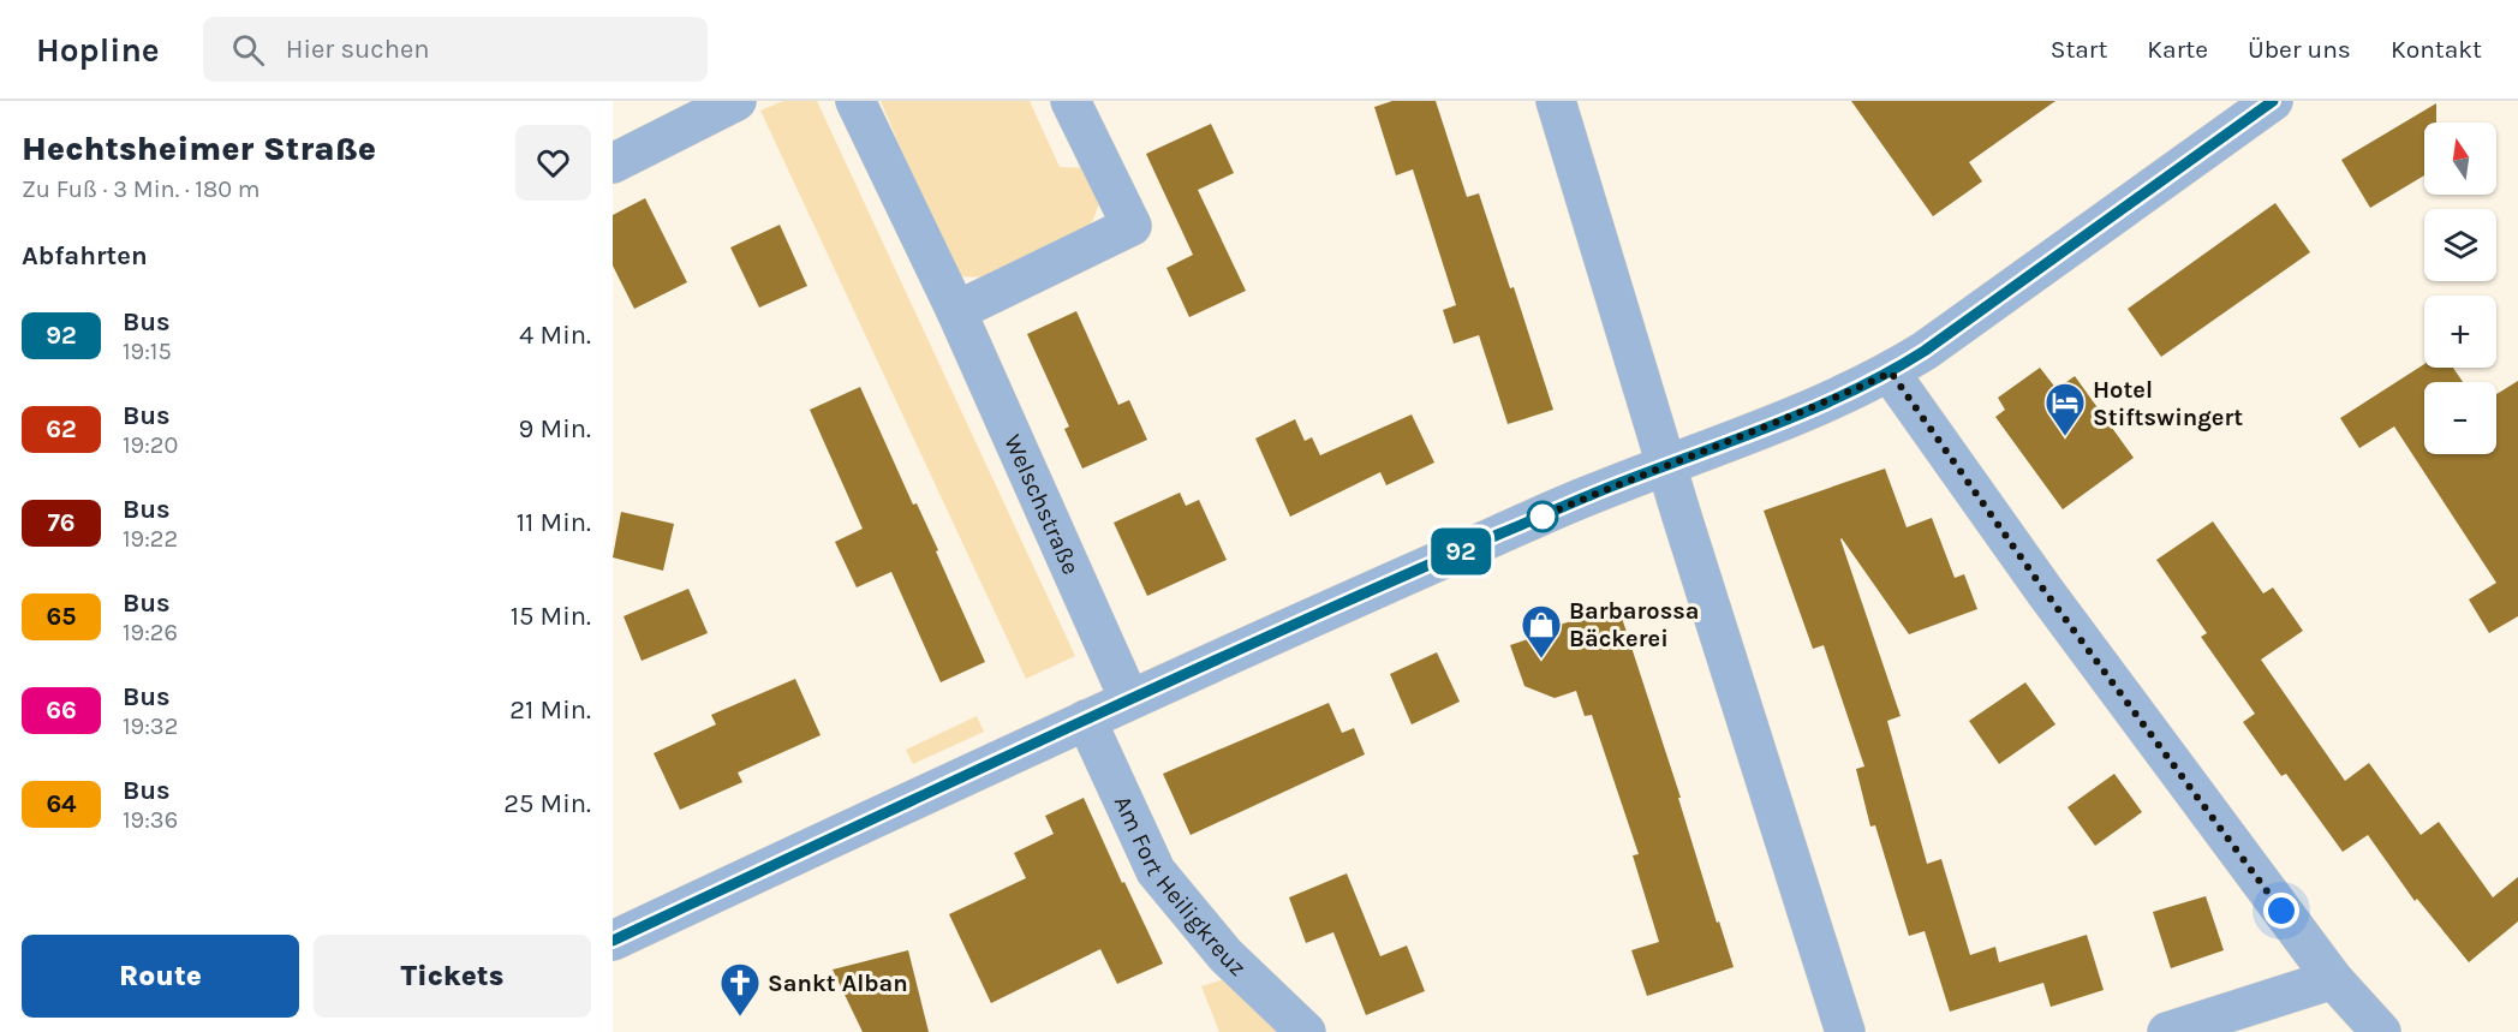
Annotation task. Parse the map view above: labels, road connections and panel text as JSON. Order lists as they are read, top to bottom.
{
  "streets": {
    "street": ["Welschstraße", "Am Fort Heiligkreuz"]
  },
  "places": {
    "hotel": ["Hotel Stiftswingert"],
    "shop": ["Barbarossa Bäckerei"],
    "church": ["Sankt Alban"]
  },
  "lines": ["bus line 92"],
  "north": "top",
  "page": {
    "header": "Hopline",
    "search": "Hier suchen",
    "nav": [
      "Start",
      "Karte",
      "Über uns",
      "Kontakt"
    ],
    "heading": [
      ["Hechtsheimer Straße", "Zu Fuß · 3 Min. · 180 m"],
      "Abfahrten"
    ],
    "on_map": "92",
    "map_buttons": ["+", "−"],
    "list": [
      {
        "mark": "92",
        "name": "Bus",
        "note": "19:15",
        "value": "4 Min."
      },
      {
        "mark": "62",
        "name": "Bus",
        "note": "19:20",
        "value": "9 Min."
      },
      {
        "mark": "76",
        "name": "Bus",
        "note": "19:22",
        "value": "11 Min."
      },
      {
        "mark": "65",
        "name": "Bus",
        "note": "19:26",
        "value": "15 Min."
      },
      {
        "mark": "66",
        "name": "Bus",
        "note": "19:32",
        "value": "21 Min."
      },
      {
        "mark": "64",
        "name": "Bus",
        "note": "19:36",
        "value": "25 Min."
      }
    ],
    "buttons": ["Route", "Tickets"]
  }
}
